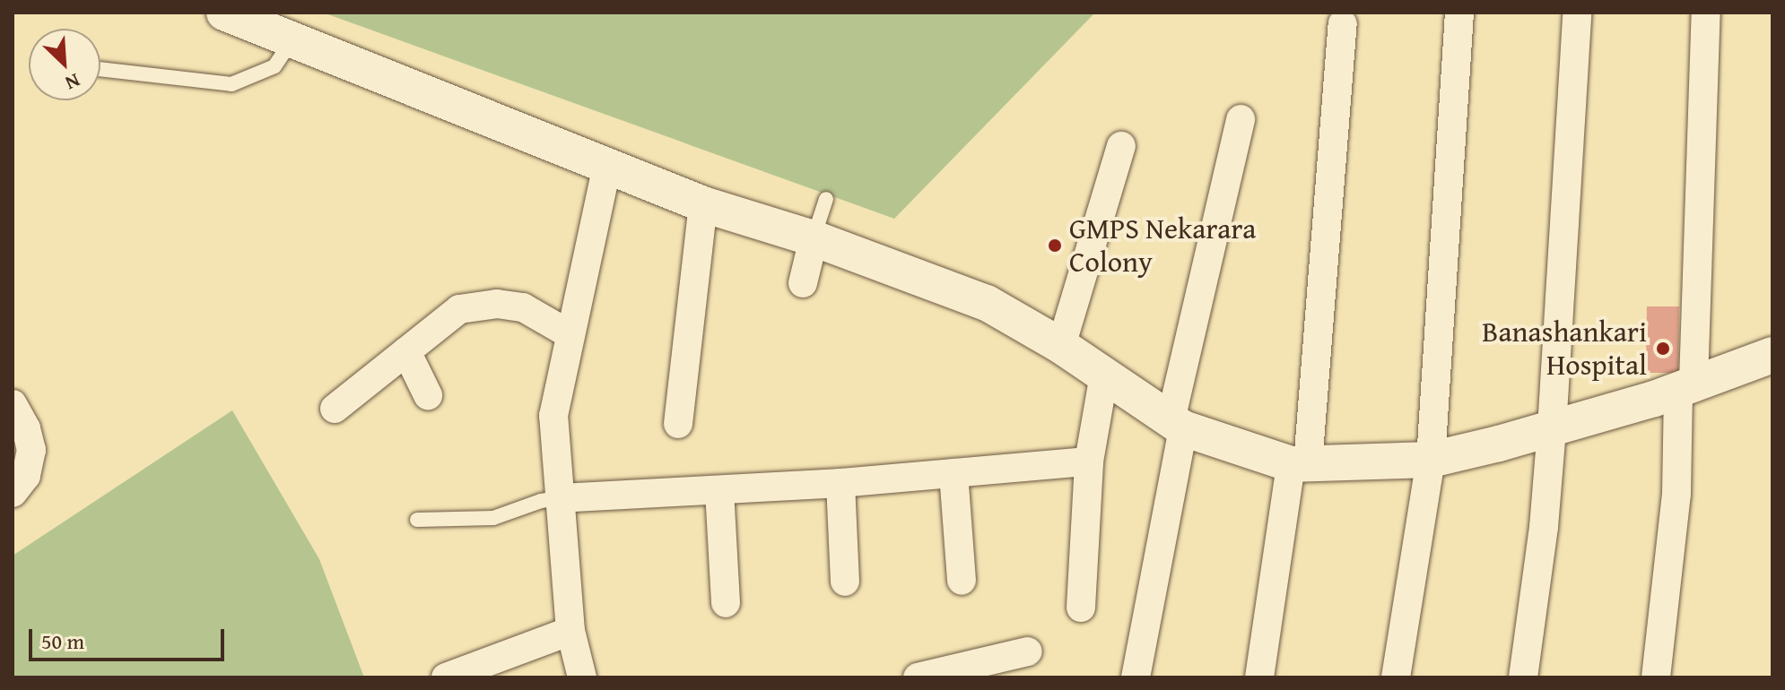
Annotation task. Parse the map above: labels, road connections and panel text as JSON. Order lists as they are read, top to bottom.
{
  "places": ["GMPS Nekarara Colony", "Banashankari Hospital"],
  "scale_bar": "50 m",
  "north": "bottom right"
}
